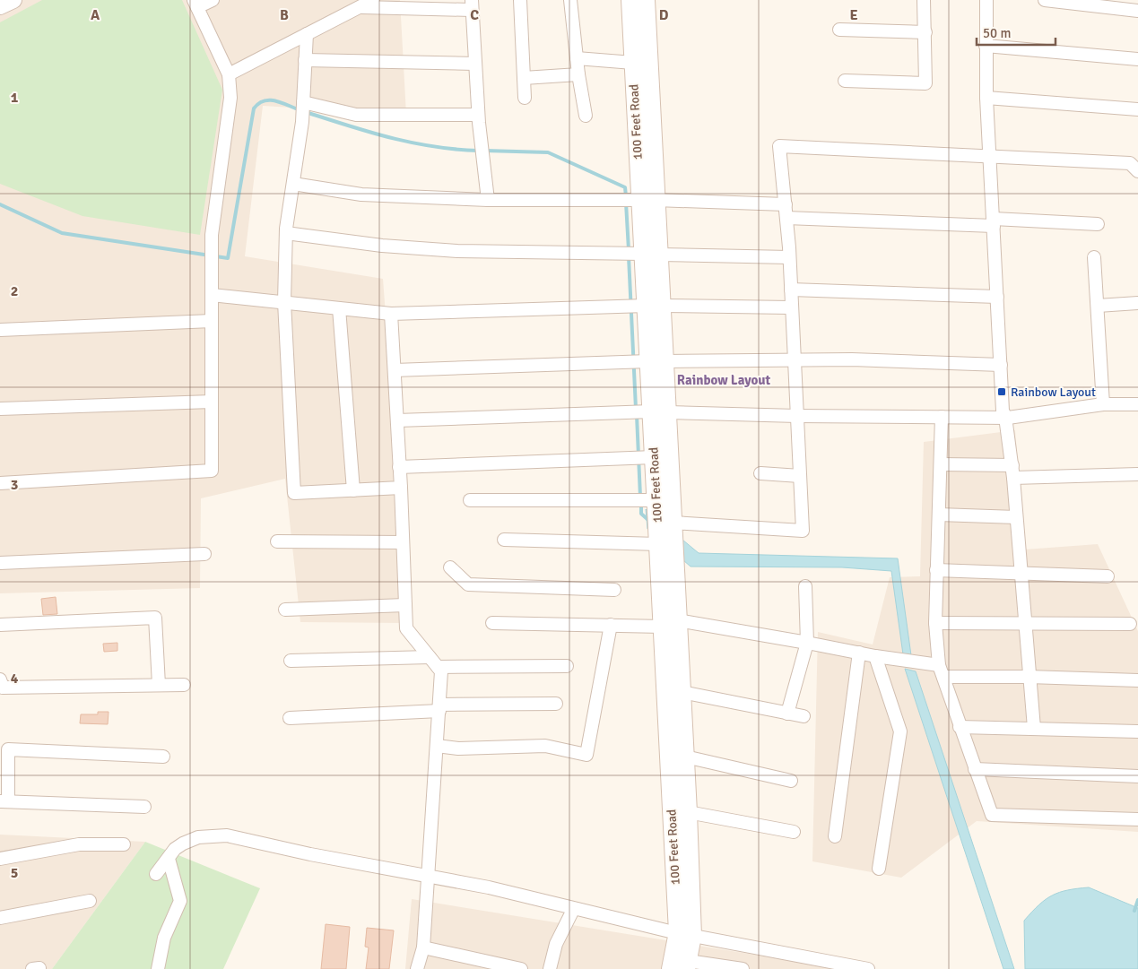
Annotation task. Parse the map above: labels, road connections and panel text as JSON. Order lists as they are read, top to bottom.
{
  "streets": {
    "main road": ["100 Feet Road"]
  },
  "districts": ["Rainbow Layout"],
  "places": {
    "transit": ["Rainbow Layout"]
  },
  "scale_bar": "50 m",
  "grid": {
    "columns": [
      "A",
      "B",
      "C",
      "D",
      "E"
    ],
    "rows": [
      "1",
      "2",
      "3",
      "4",
      "5"
    ]
  }
}
